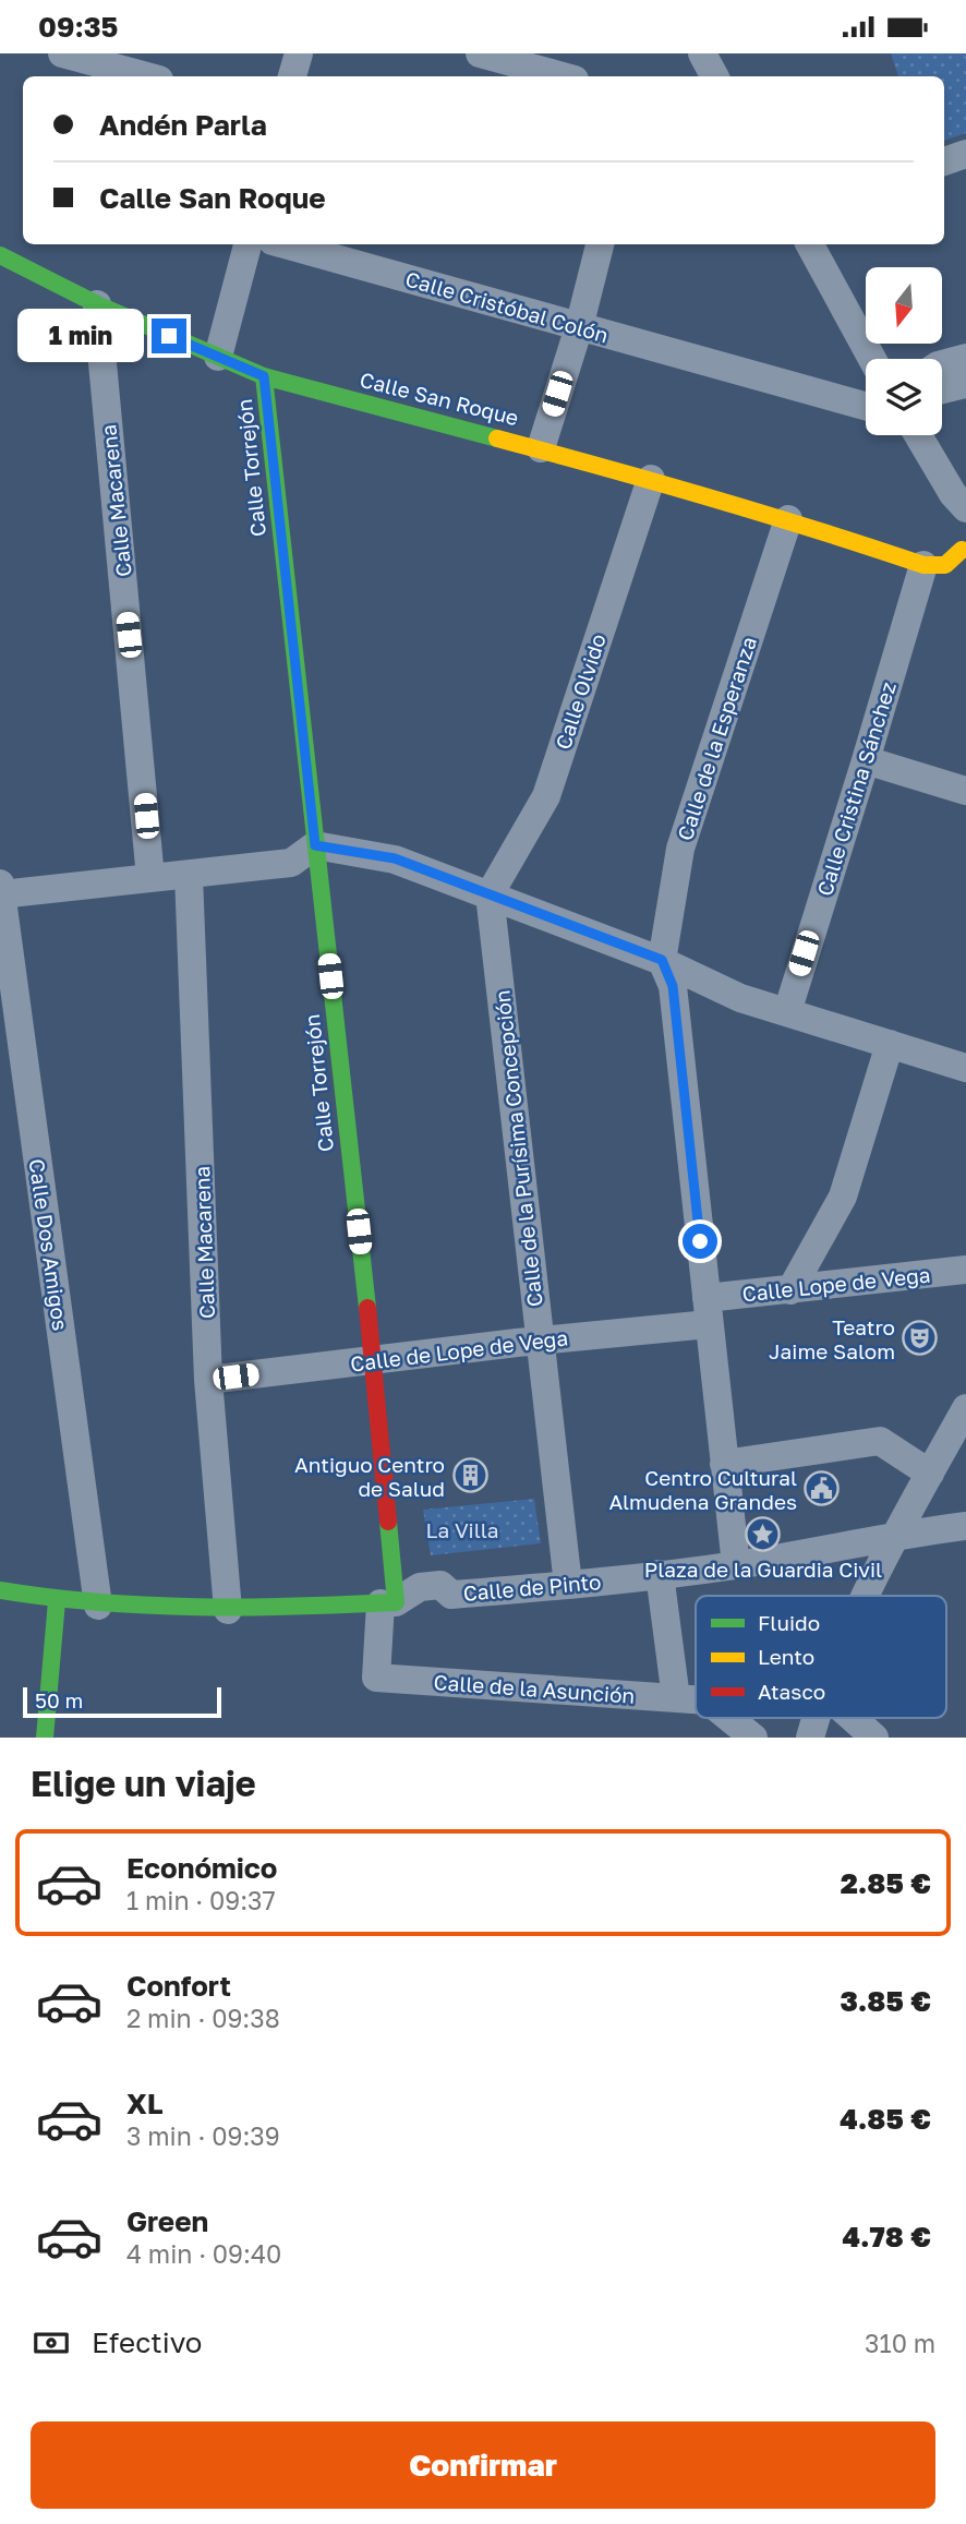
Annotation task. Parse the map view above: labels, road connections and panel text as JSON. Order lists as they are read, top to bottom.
{
  "streets": {
    "street": [
      "Calle Cristóbal Colón",
      "Calle San Roque",
      "Calle Torrejón",
      "Calle Macarena",
      "Calle Olvido",
      "Calle de la Esperanza",
      "Calle Cristina Sánchez",
      "Calle de la Purísima Concepción",
      "Calle Dos Amigos",
      "Calle Lope de Vega",
      "Calle de Lope de Vega",
      "Calle de Pinto",
      "Calle de la Asunción"
    ]
  },
  "crossings": [
    ["Calle San Roque", "Calle Torrejón"],
    ["Calle San Roque", "Calle Macarena"],
    ["Calle San Roque", "Calle Olvido"],
    ["Calle San Roque", "Calle de la Esperanza"],
    ["Calle San Roque", "Calle Cristina Sánchez"],
    ["Calle Torrejón", "Calle de Lope de Vega"],
    ["Calle Torrejón", "Calle de Pinto"],
    ["Calle Torrejón", "Calle de la Asunción"],
    ["Calle Macarena", "Calle de Lope de Vega"],
    ["Calle Macarena", "Calle de Pinto"],
    ["Calle Olvido", "Calle de la Purísima Concepción"],
    ["Calle de la Purísima Concepción", "Calle de Lope de Vega"],
    ["Calle de la Purísima Concepción", "Calle de Pinto"],
    ["Calle Dos Amigos", "Calle de Pinto"],
    ["Calle Lope de Vega", "Calle de Lope de Vega"],
    ["Calle de Pinto", "Calle de la Asunción"]
  ],
  "parks": ["La Villa"],
  "places": {
    "theatre": ["Teatro Jaime Salom"],
    "building": ["Antiguo Centro de Salud"],
    "public building": ["Centro Cultural Almudena Grandes"],
    "place": ["Plaza de la Guardia Civil"]
  },
  "legend": ["Fluido", "Lento", "Atasco"],
  "scale_bar": "50 m",
  "north": "bottom",
  "page": {
    "status": "09:35",
    "banner": ["Andén Parla", "Calle San Roque"],
    "bubble": "1 min",
    "scale": "50 m",
    "heading": "Elige un viaje",
    "list": [
      {
        "name": "Económico",
        "note": "1 min · 09:37",
        "value": "2.85 €"
      },
      {
        "name": "Confort",
        "note": "2 min · 09:38",
        "value": "3.85 €"
      },
      {
        "name": "XL",
        "note": "3 min · 09:39",
        "value": "4.85 €"
      },
      {
        "name": "Green",
        "note": "4 min · 09:40",
        "value": "4.78 €"
      }
    ],
    "pay": ["Efectivo", "310 m"],
    "buttons": "Confirmar"
  }
}
